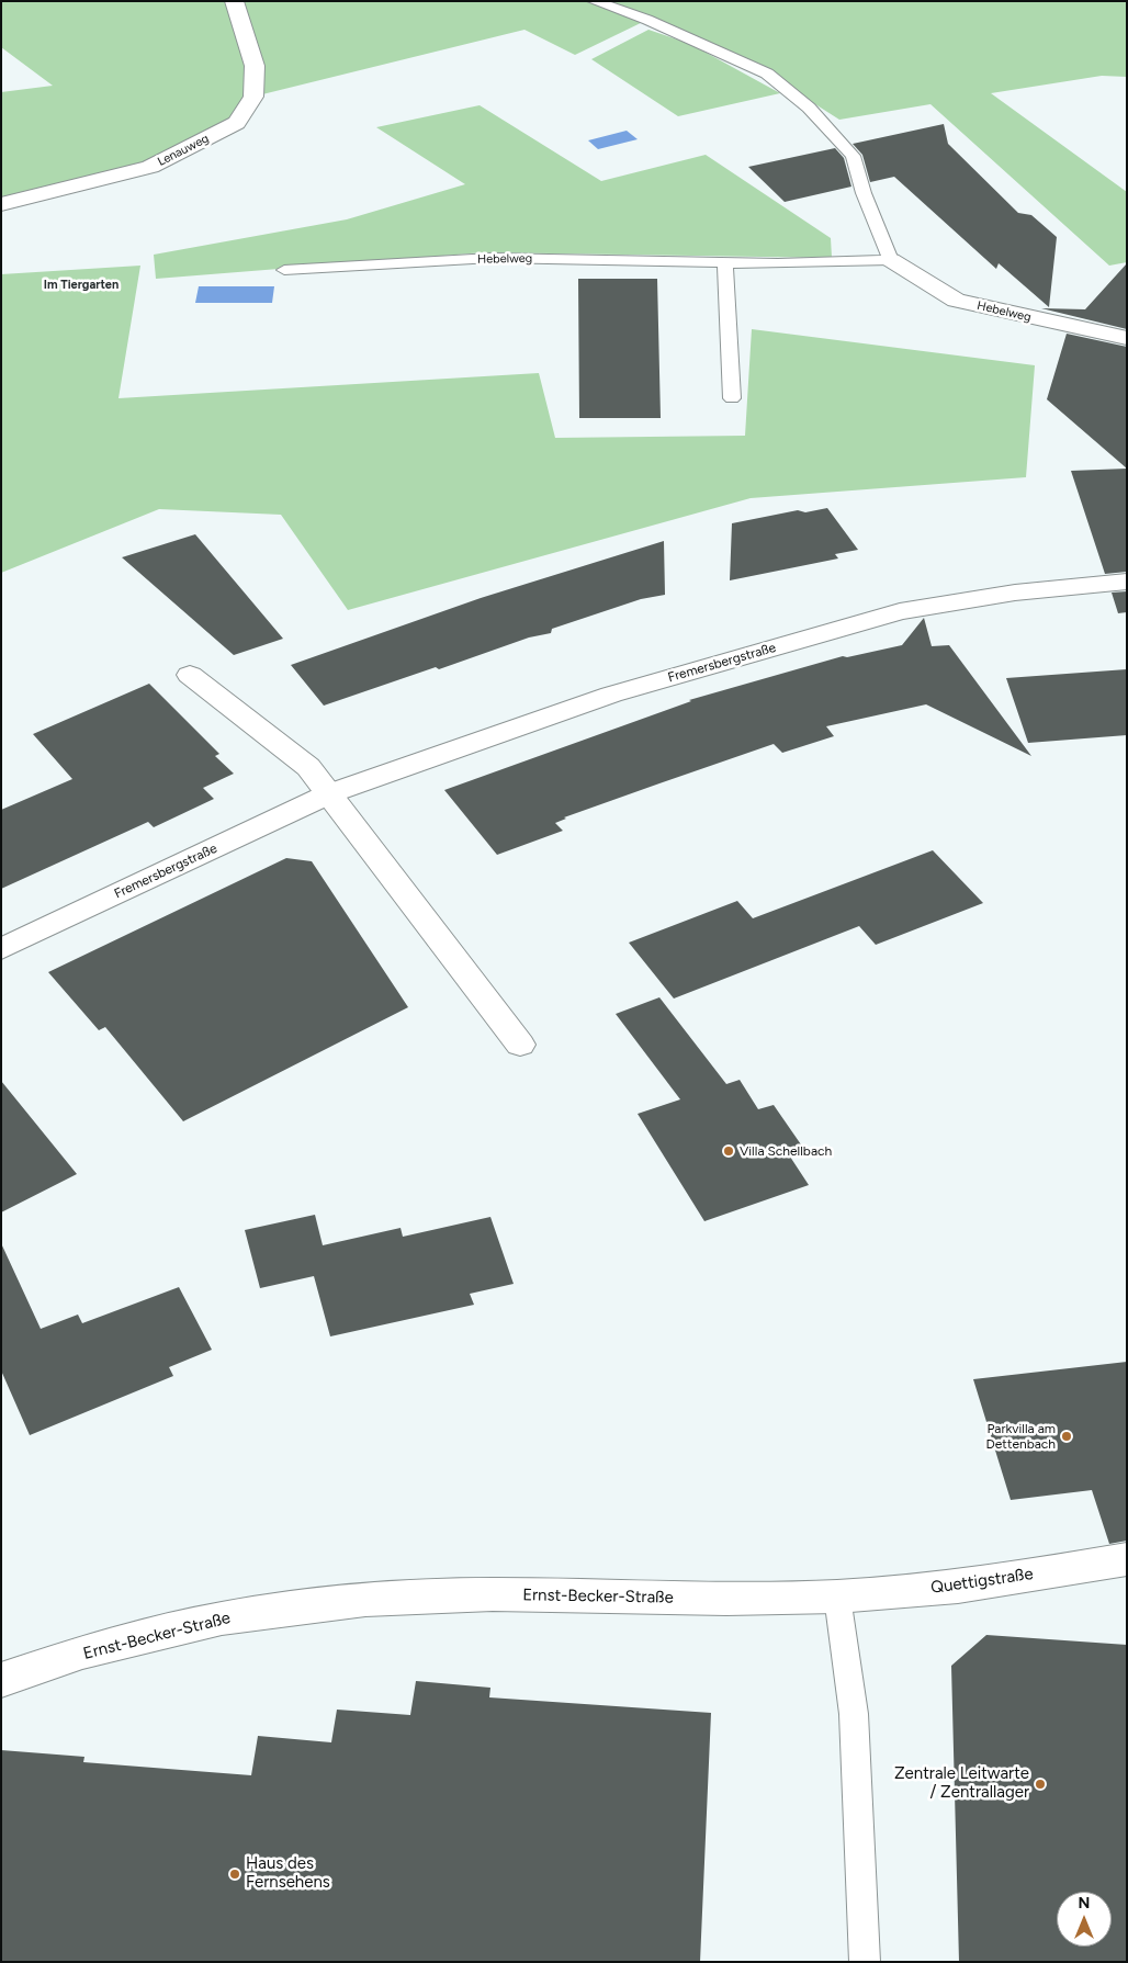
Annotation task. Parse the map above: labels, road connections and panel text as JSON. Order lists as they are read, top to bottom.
{
  "streets": {
    "street": [
      "Lenauweg",
      "Hebelweg",
      "Fremersbergstraße",
      "Quettigstraße",
      "Ernst-Becker-Straße"
    ]
  },
  "crossings": [
    ["Quettigstraße", "Ernst-Becker-Straße"]
  ],
  "districts": ["Im Tiergarten"],
  "places": [
    "Villa Schellbach",
    "Parkvilla am Dettenbach",
    "Zentrale Leitwarte / Zentrallager",
    "Haus des Fernsehens"
  ],
  "north": "top"
}
